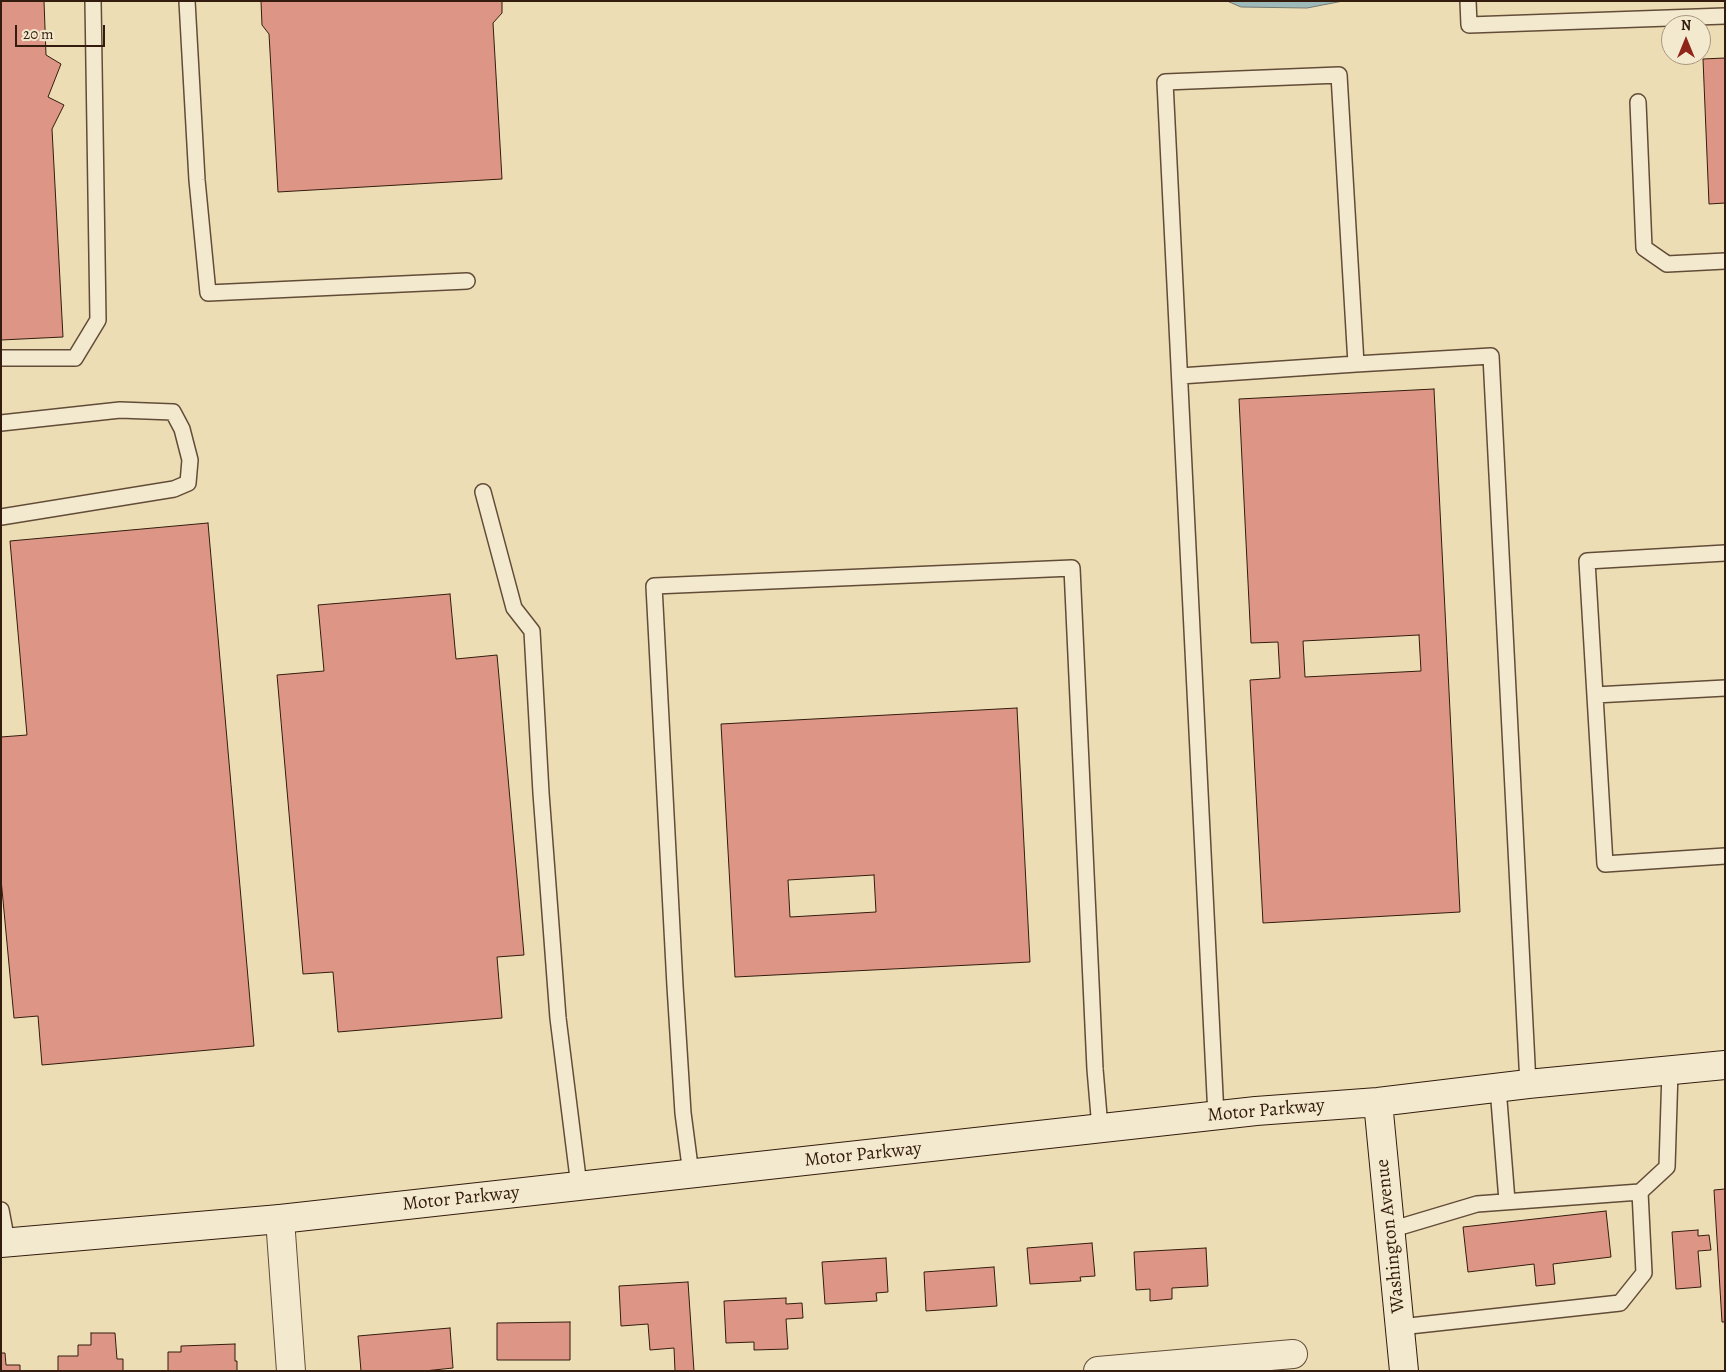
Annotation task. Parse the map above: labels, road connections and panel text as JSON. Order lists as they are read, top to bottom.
{
  "streets": {
    "main road": ["Motor Parkway", "Washington Avenue"]
  },
  "crossings": [
    ["Motor Parkway", "Washington Avenue"]
  ],
  "scale_bar": "20 m",
  "north": "top"
}
